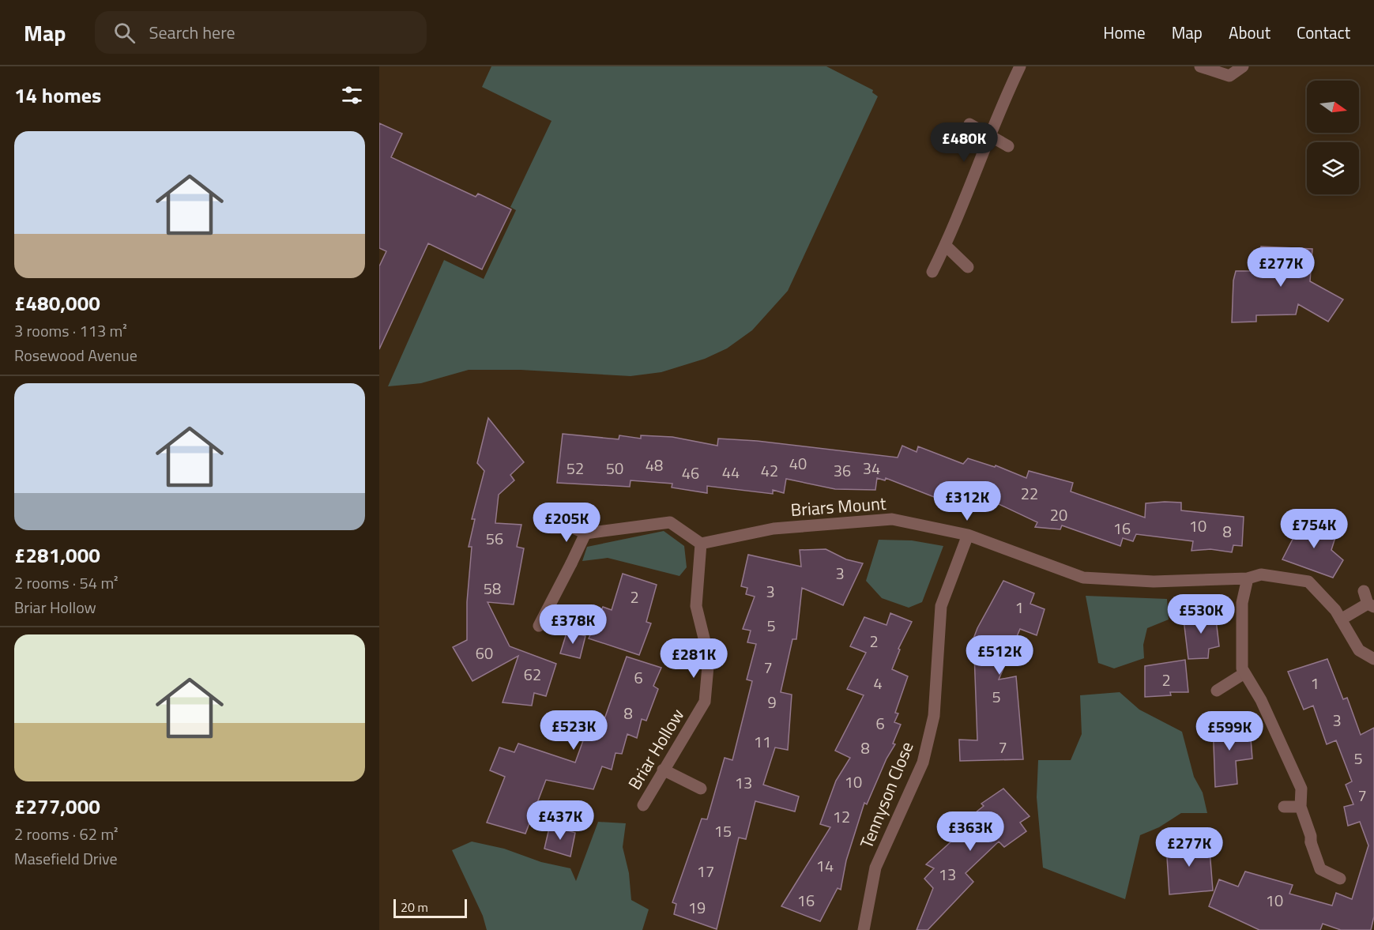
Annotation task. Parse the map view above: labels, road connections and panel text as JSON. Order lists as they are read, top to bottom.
{
  "streets": {
    "street": ["Briars Mount", "Briar Hollow", "Tennyson Close"]
  },
  "crossings": [
    ["Briars Mount", "Briar Hollow"],
    ["Briars Mount", "Tennyson Close"]
  ],
  "house_numbers": [
    "40",
    "48",
    "52",
    "50",
    "34",
    "42",
    "36",
    "44",
    "46",
    "22",
    "20",
    "10",
    "16",
    "8",
    "56",
    "3",
    "58",
    "3",
    "2",
    "1",
    "5",
    "2",
    "60",
    "7",
    "62",
    "6",
    "2",
    "4",
    "1",
    "5",
    "9",
    "8",
    "3",
    "6",
    "11",
    "7",
    "8",
    "5",
    "10",
    "13",
    "7",
    "12",
    "15",
    "14",
    "17",
    "13",
    "16",
    "10",
    "19"
  ],
  "scale_bar": "20 m",
  "north": "right",
  "page": {
    "header": "Map",
    "search": "Search here",
    "nav": [
      "Home",
      "Map",
      "About",
      "Contact"
    ],
    "heading": "14 homes",
    "price": [
      "£480K",
      "£277K",
      "£312K",
      "£205K",
      "£754K",
      "£530K",
      "£378K",
      "£512K",
      "£281K",
      "£523K",
      "£599K",
      "£437K",
      "£363K",
      "£277K"
    ],
    "list": [
      {
        "name": "£480,000",
        "note": "3 rooms · 113 m² · Rosewood Avenue"
      },
      {
        "name": "£281,000",
        "note": "2 rooms · 54 m² · Briar Hollow"
      },
      {
        "name": "£277,000",
        "note": "2 rooms · 62 m² · Masefield Drive"
      }
    ],
    "scale": "20 m"
  }
}
